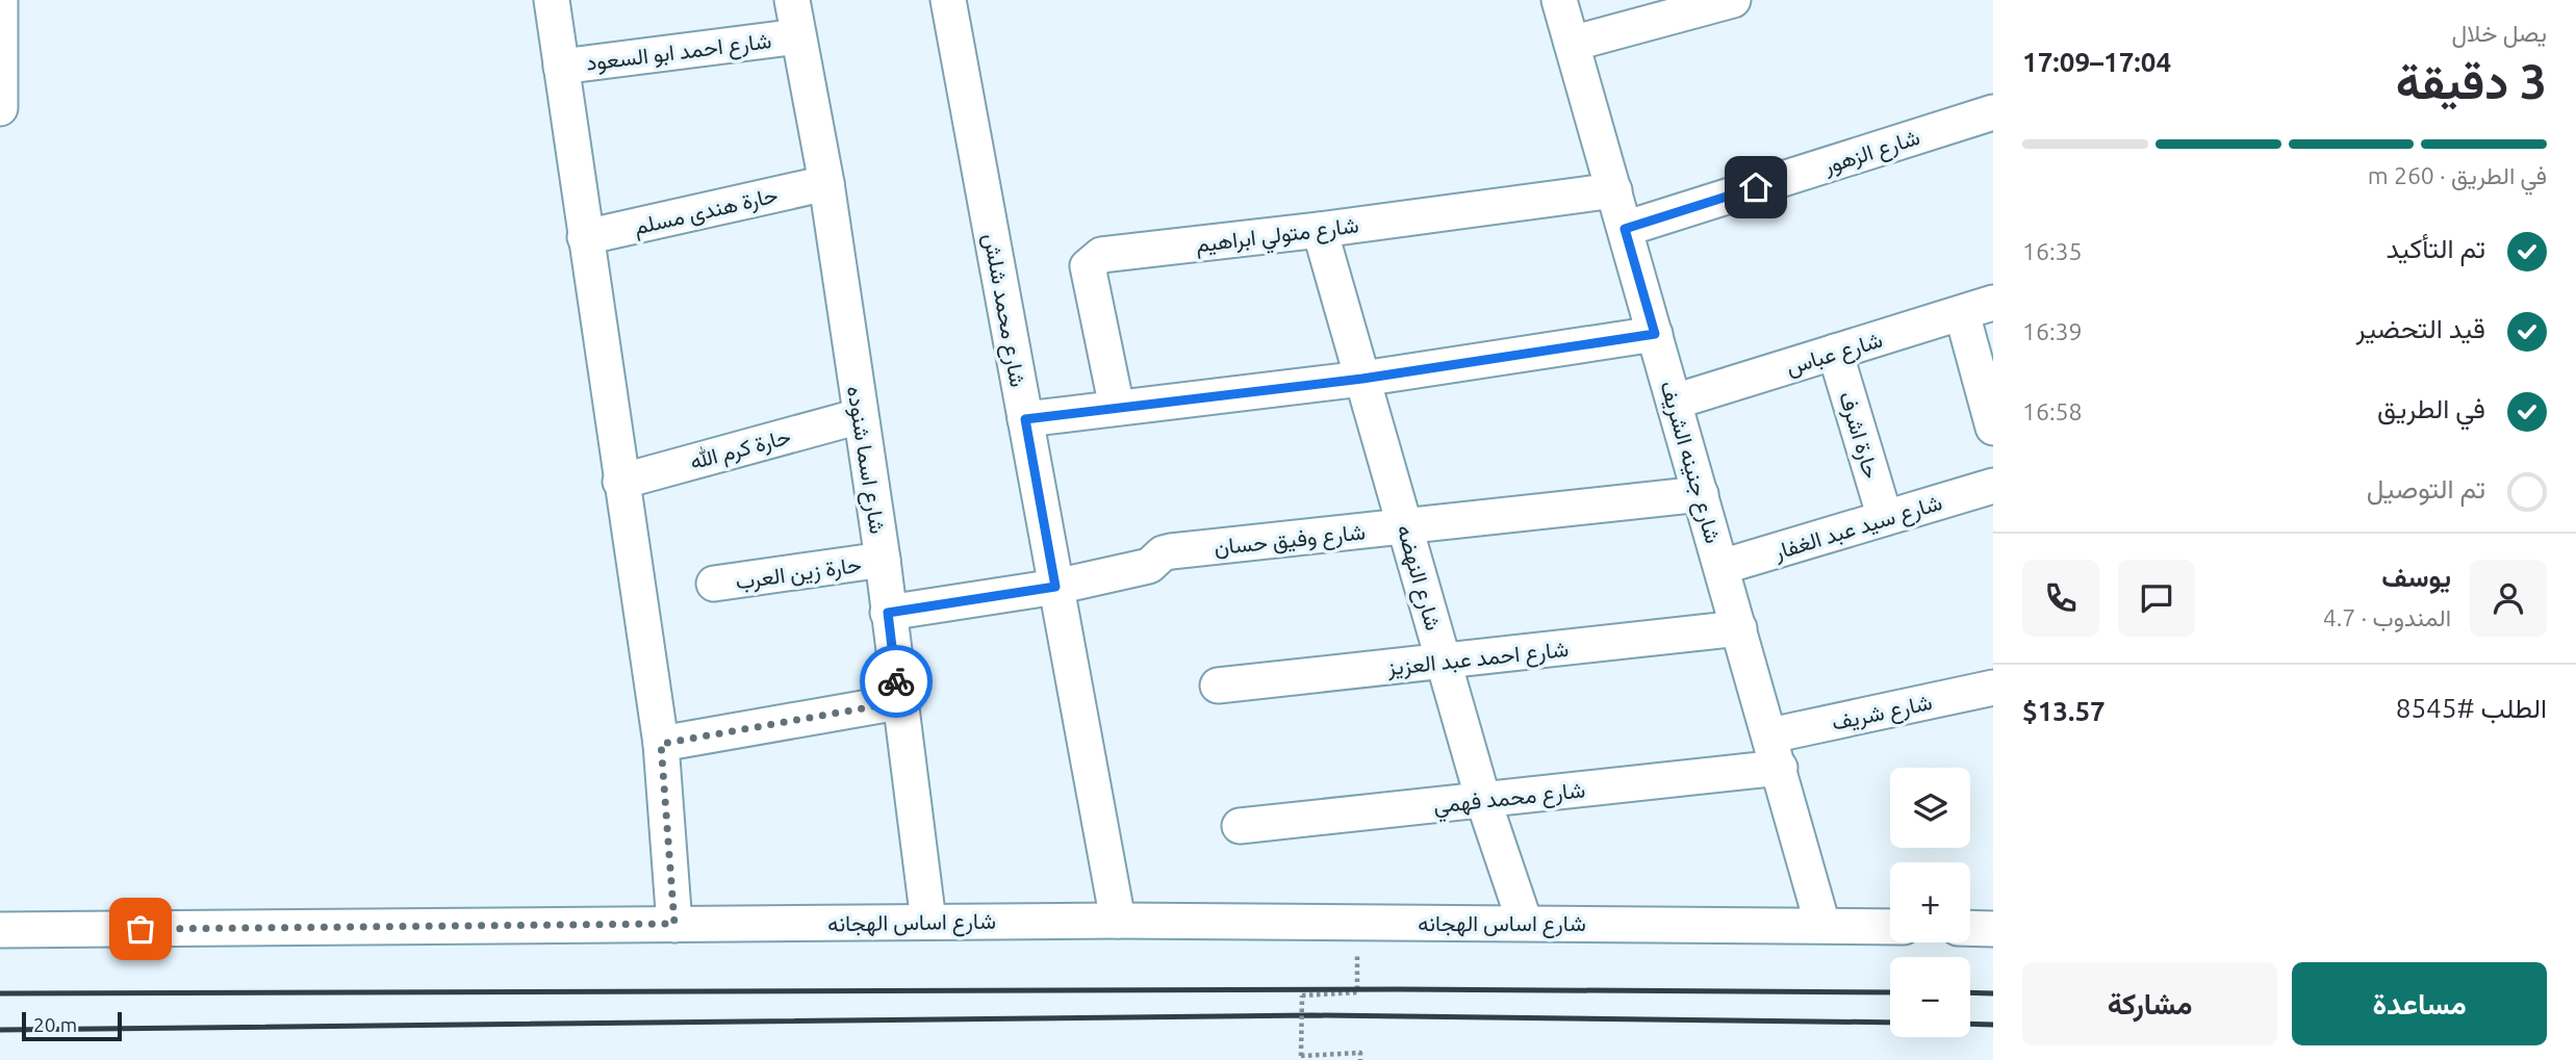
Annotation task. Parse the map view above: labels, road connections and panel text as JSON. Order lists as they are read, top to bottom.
{
  "streets": {
    "street": [
      "شارع احمد ابو السعود",
      "شارع الزهور",
      "حارة هندى مسلم",
      "شارع متولي ابراهيم",
      "شارع محمد شلش",
      "شارع عباس",
      "حارة اشرف",
      "حارة كرم الله",
      "شارع اسما شنوده",
      "شارع جنينه الشريف",
      "شارع سيد عبد الغفار",
      "شارع وفيق حسان",
      "حارة زين العرب",
      "شارع النهضه",
      "شارع احمد عبد العزيز",
      "شارع شريف",
      "شارع محمد فهمي",
      "شارع اساس الهجانه"
    ]
  },
  "crossings": [
    ["شارع احمد ابو السعود", "شارع اسما شنوده"],
    ["شارع الزهور", "شارع جنينه الشريف"],
    ["حارة هندى مسلم", "شارع اسما شنوده"],
    ["شارع متولي ابراهيم", "شارع جنينه الشريف"],
    ["شارع متولي ابراهيم", "شارع النهضه"],
    ["شارع محمد شلش", "شارع وفيق حسان"],
    ["شارع محمد شلش", "شارع اساس الهجانه"],
    ["شارع عباس", "حارة اشرف"],
    ["شارع عباس", "شارع جنينه الشريف"],
    ["حارة اشرف", "شارع سيد عبد الغفار"],
    ["حارة كرم الله", "شارع اسما شنوده"],
    ["شارع اسما شنوده", "شارع وفيق حسان"],
    ["شارع اسما شنوده", "حارة زين العرب"],
    ["شارع اسما شنوده", "شارع اساس الهجانه"],
    ["شارع جنينه الشريف", "شارع سيد عبد الغفار"],
    ["شارع جنينه الشريف", "شارع وفيق حسان"],
    ["شارع جنينه الشريف", "شارع احمد عبد العزيز"],
    ["شارع جنينه الشريف", "شارع شريف"],
    ["شارع جنينه الشريف", "شارع محمد فهمي"],
    ["شارع جنينه الشريف", "شارع اساس الهجانه"],
    ["شارع وفيق حسان", "شارع النهضه"],
    ["شارع النهضه", "شارع احمد عبد العزيز"],
    ["شارع النهضه", "شارع محمد فهمي"],
    ["شارع النهضه", "شارع اساس الهجانه"],
    ["شارع شريف", "شارع محمد فهمي"]
  ],
  "scale_bar": "20 m",
  "page": {
    "heading": ["3 دقيقة", "يصل خلال", "17:04–17:09"],
    "panel": [
      "يوسف",
      "المندوب · 4.7",
      "الطلب #8545",
      "$13.57"
    ],
    "bar": "في الطريق · 260 m",
    "list": [
      ["تم التأكيد", "16:35"],
      ["قيد التحضير", "16:39"],
      ["في الطريق", "16:58"],
      "تم التوصيل"
    ],
    "map_buttons": ["+", "−"],
    "buttons": ["مساعدة", "مشاركة"],
    "scale": "20 m"
  }
}
